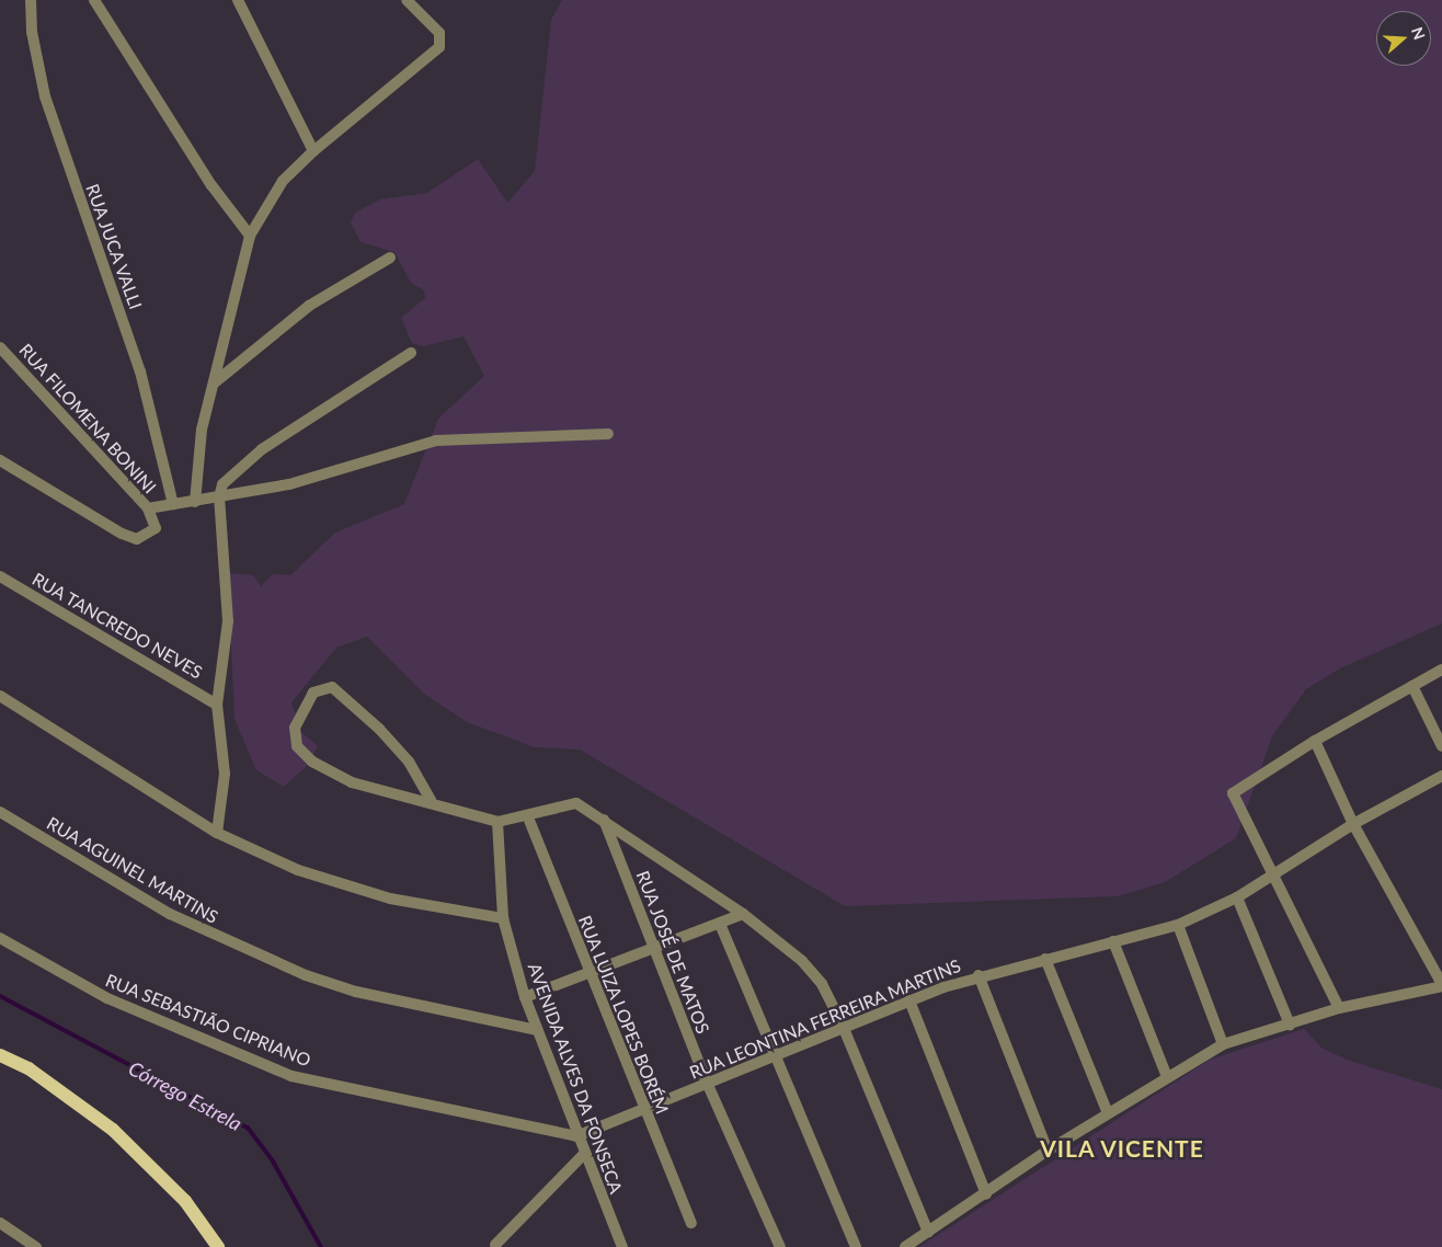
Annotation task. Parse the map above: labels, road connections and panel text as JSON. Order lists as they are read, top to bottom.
{
  "streets": {
    "street": [
      "RUA JUCA VALLI",
      "RUA FILOMENA BONINI",
      "RUA TANCREDO NEVES",
      "RUA AGUINEL MARTINS",
      "RUA JOSÉ DE MATOS",
      "RUA LUIZA LOPES BORÉM",
      "RUA LEONTINA FERREIRA MARTINS",
      "RUA SEBASTIÃO CIPRIANO",
      "AVENIDA ALVES DA FONSECA"
    ]
  },
  "crossings": [
    ["RUA AGUINEL MARTINS", "AVENIDA ALVES DA FONSECA"],
    ["RUA JOSÉ DE MATOS", "RUA LEONTINA FERREIRA MARTINS"],
    ["RUA LUIZA LOPES BORÉM", "RUA LEONTINA FERREIRA MARTINS"],
    ["RUA LEONTINA FERREIRA MARTINS", "RUA SEBASTIÃO CIPRIANO"],
    ["RUA LEONTINA FERREIRA MARTINS", "AVENIDA ALVES DA FONSECA"],
    ["RUA SEBASTIÃO CIPRIANO", "AVENIDA ALVES DA FONSECA"]
  ],
  "districts": ["VILA VICENTE"],
  "water": ["Córrego Estrela"],
  "north": "right"
}
